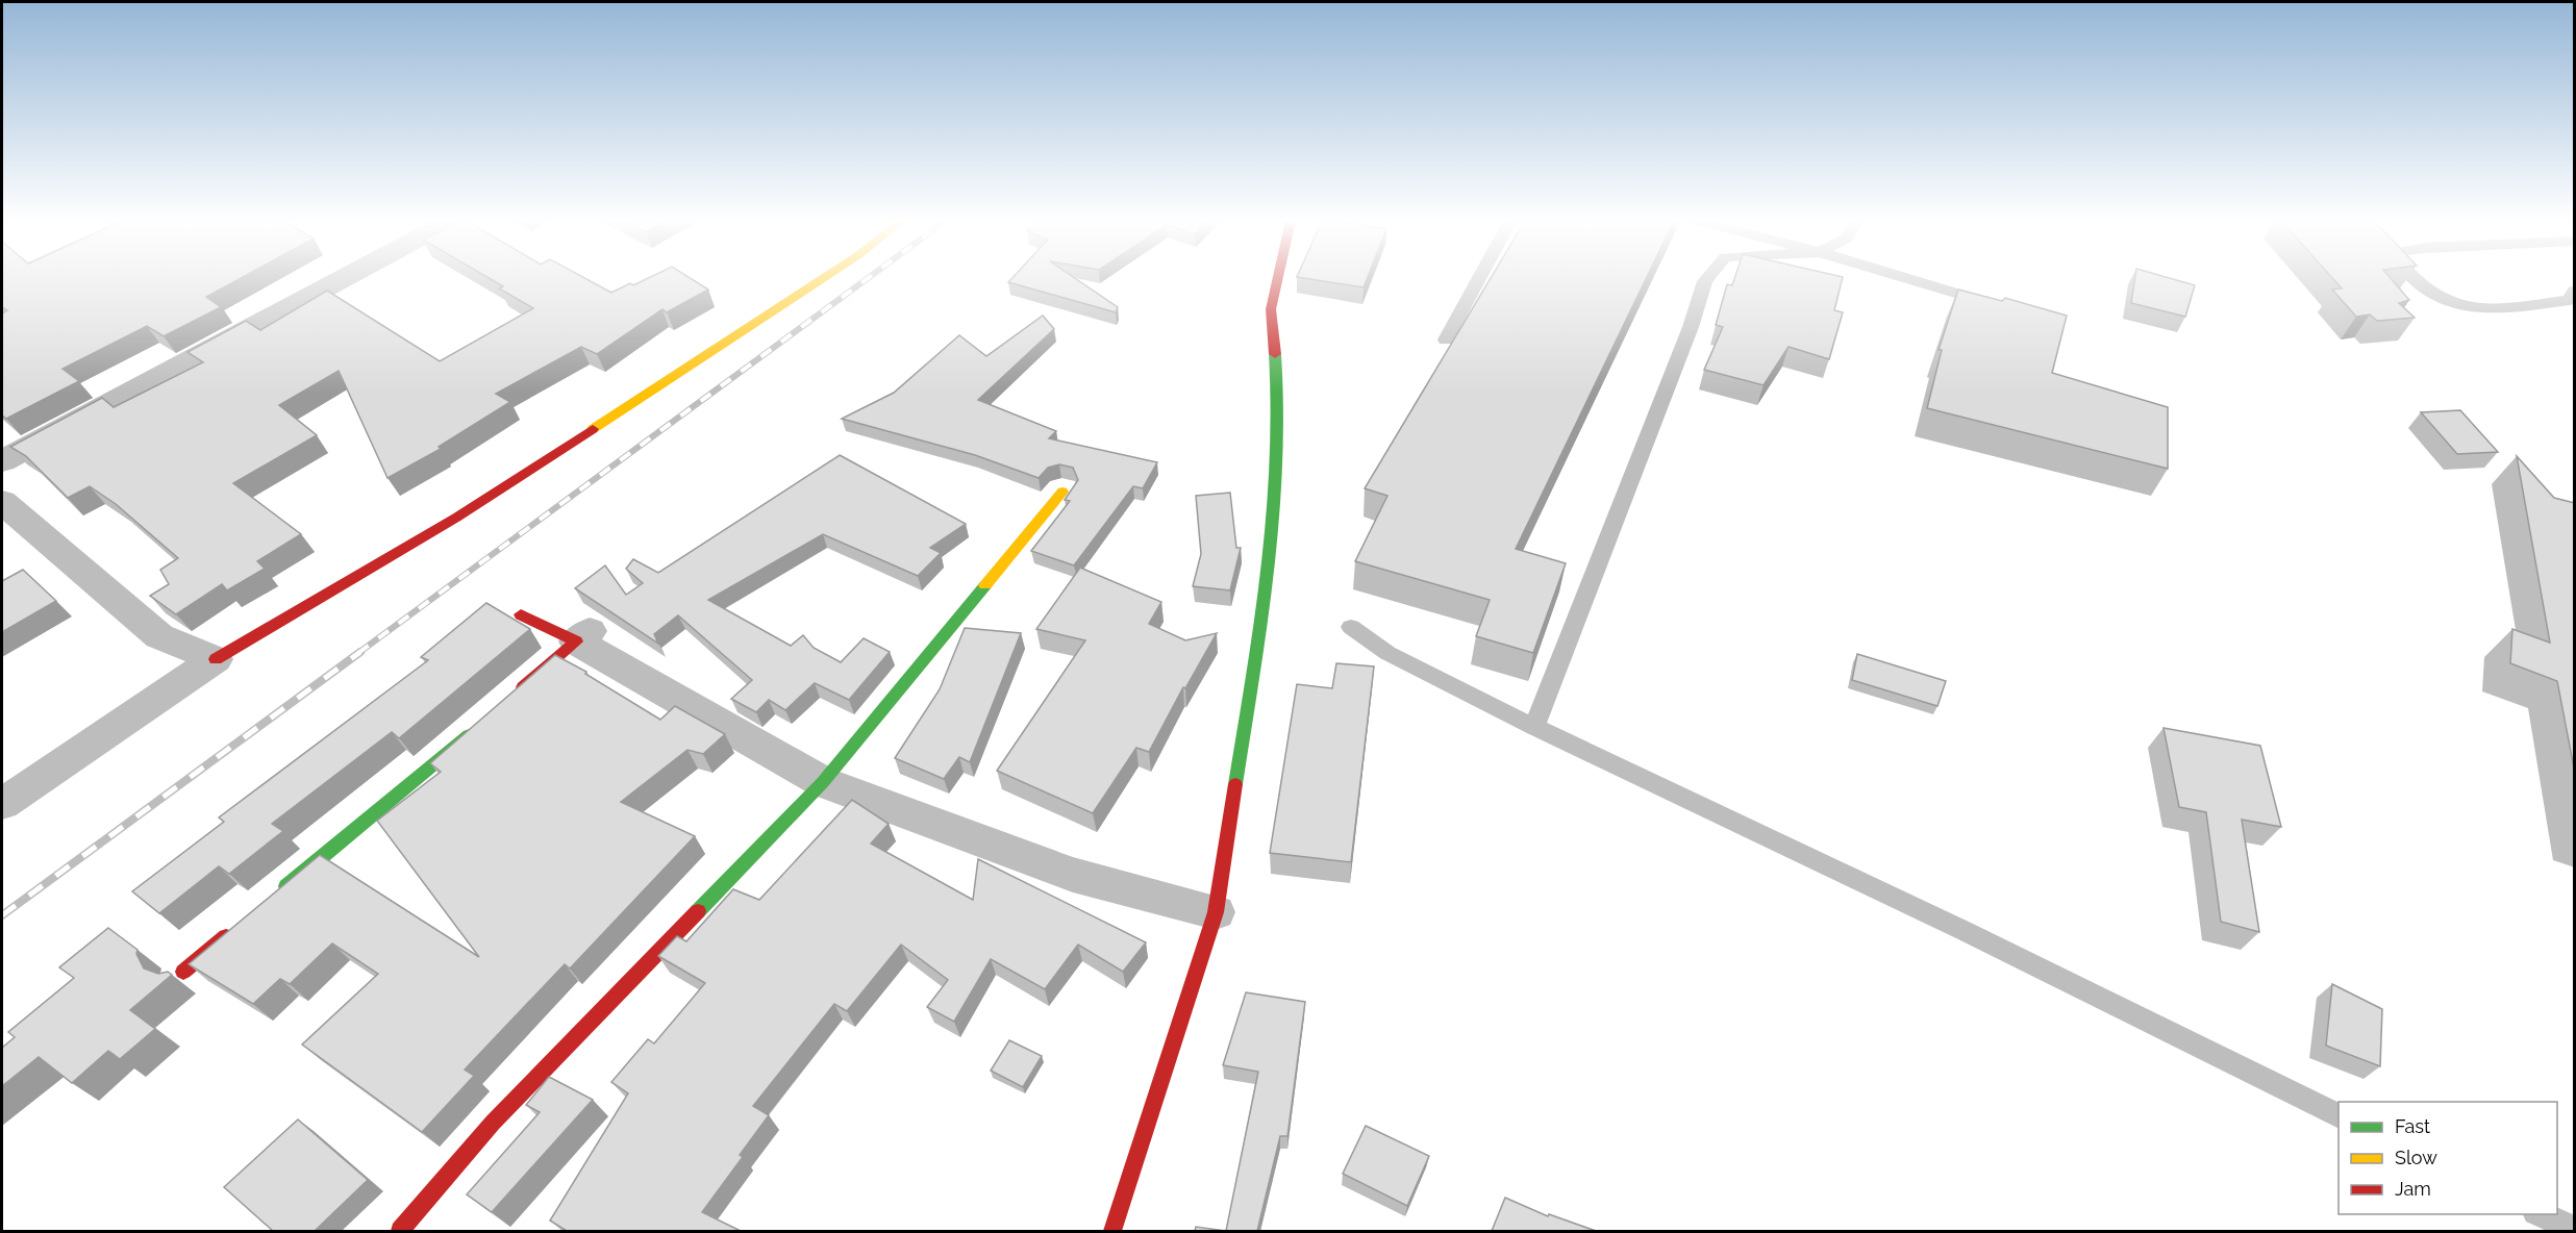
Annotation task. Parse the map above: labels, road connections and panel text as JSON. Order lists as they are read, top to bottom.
{
  "legend": ["Fast", "Slow", "Jam"]
}
